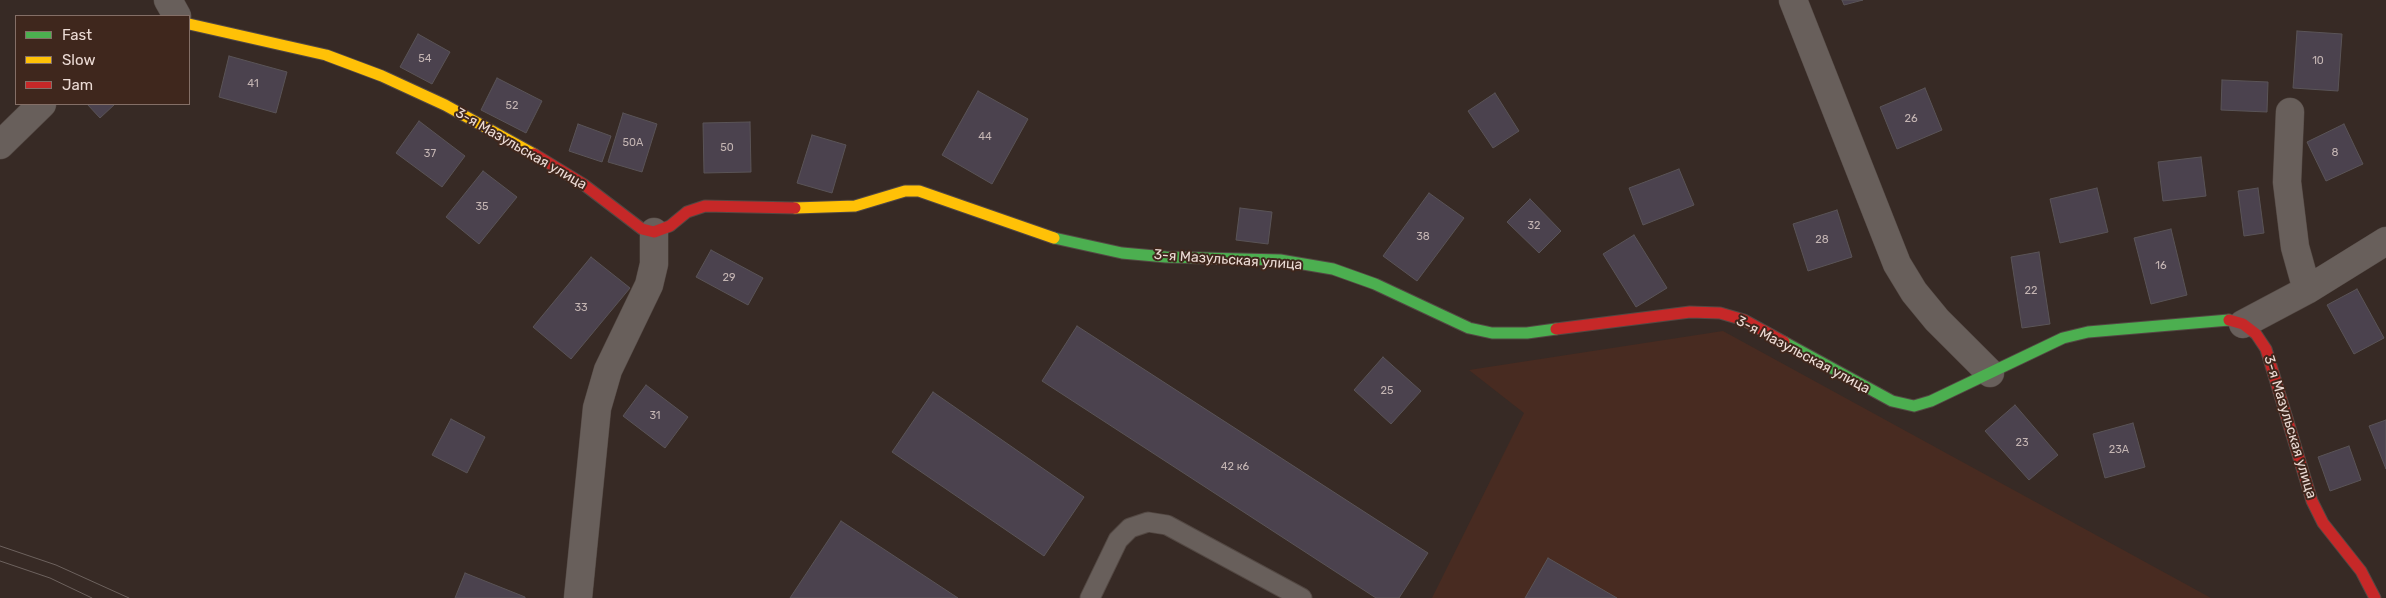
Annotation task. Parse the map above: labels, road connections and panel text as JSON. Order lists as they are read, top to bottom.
{
  "streets": {
    "street": ["3-я Мазульская улица"]
  },
  "house_numbers": [
    "54",
    "10",
    "41",
    "52",
    "26",
    "44",
    "50А",
    "50",
    "8",
    "37",
    "35",
    "32",
    "38",
    "28",
    "16",
    "29",
    "22",
    "33",
    "25",
    "31",
    "23",
    "23А",
    "42 к6"
  ],
  "legend": ["Fast", "Slow", "Jam"]
}
